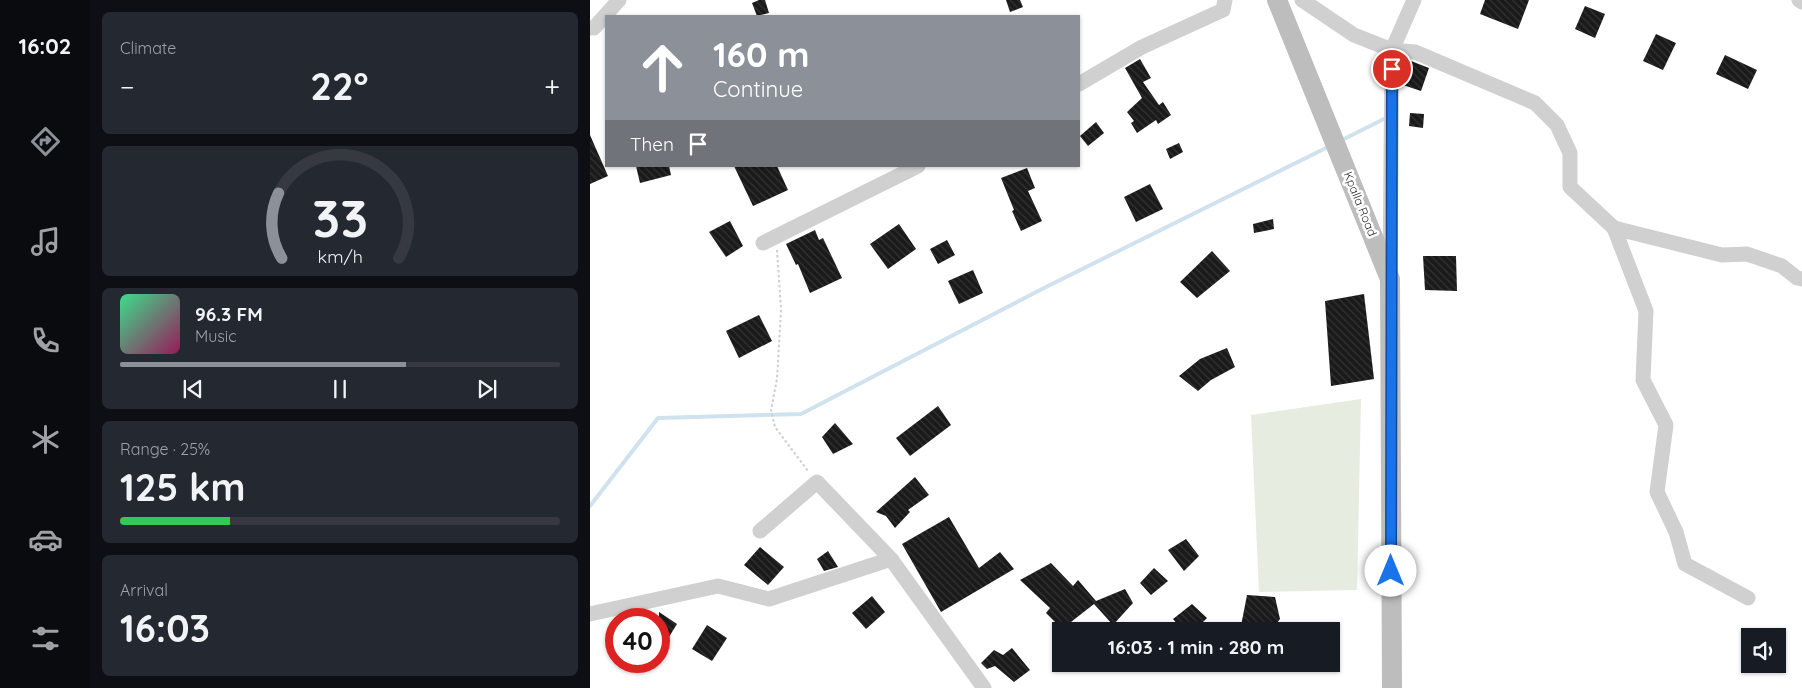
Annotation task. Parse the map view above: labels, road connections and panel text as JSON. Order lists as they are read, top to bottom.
{
  "streets": {
    "street": ["Kpalla Road"]
  },
  "page": {
    "tabs": "16:02",
    "tile": [
      "Climate",
      ["Range · 25%", "125 km"],
      ["Arrival", "16:03"]
    ],
    "turn": ["160 m", "Continue"],
    "heat": ["−", "22°", "+"],
    "then": "Then",
    "song": ["96.3 FM", "Music"],
    "limit": "40",
    "trip": "16:03 · 1 min · 280 m",
    "gauge": ["33", "km/h"]
  }
}
